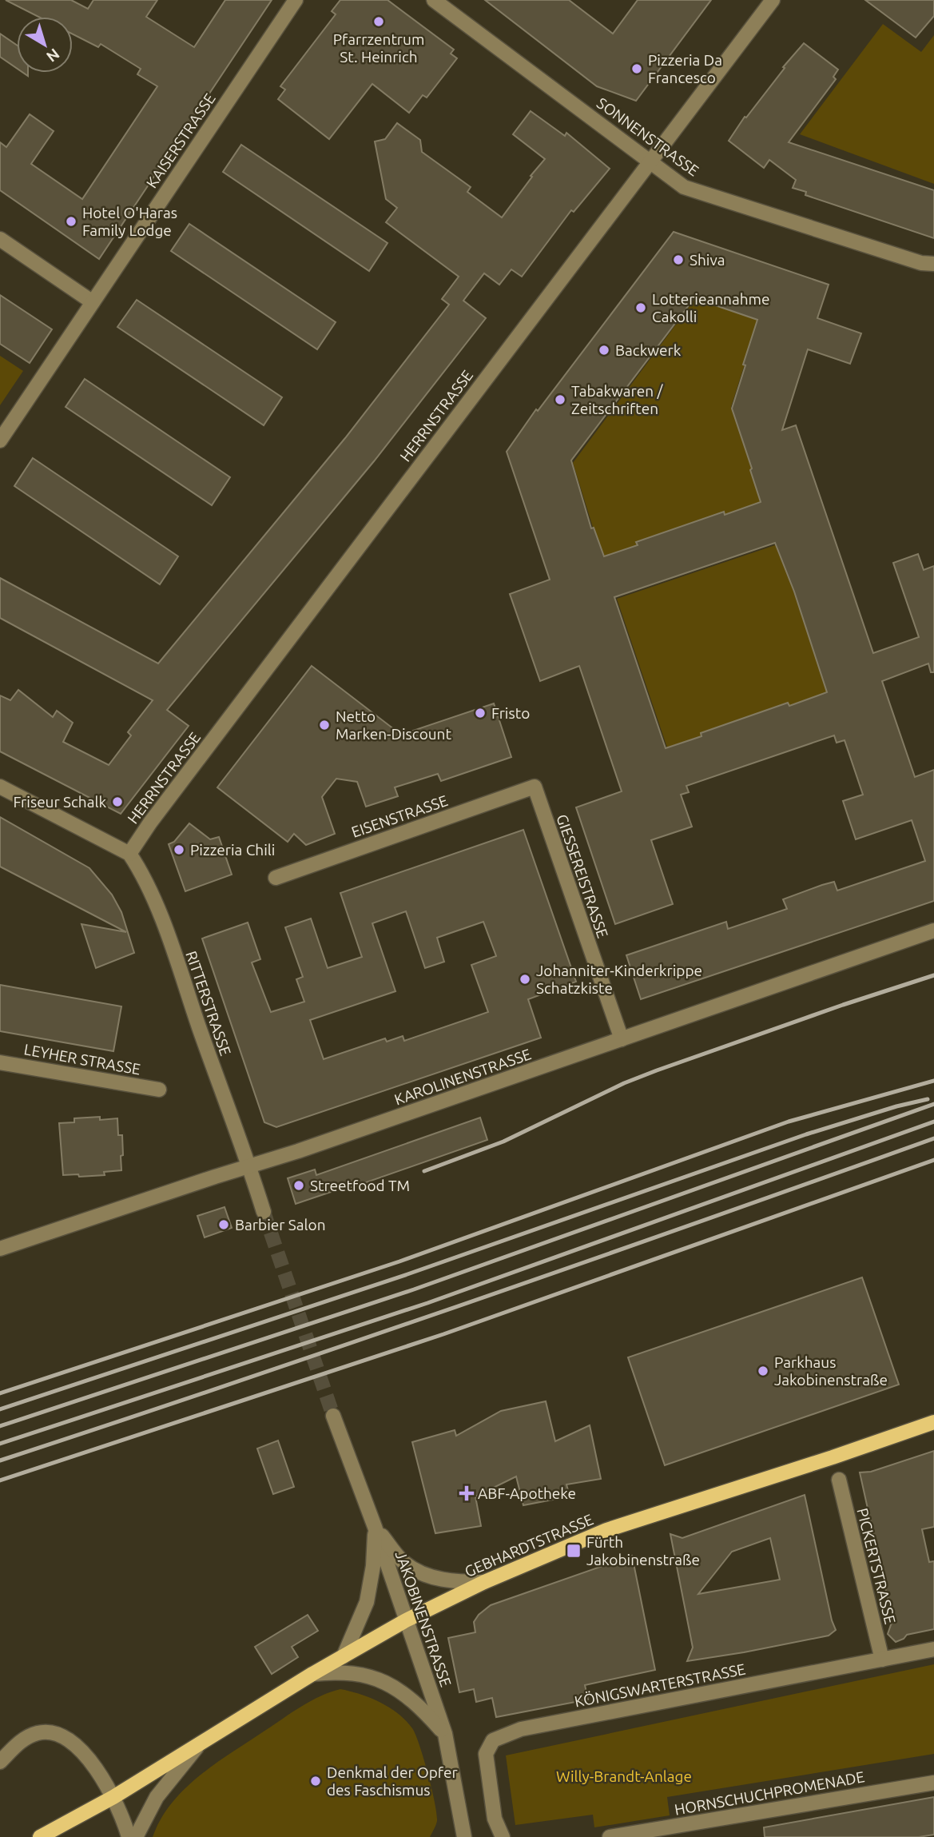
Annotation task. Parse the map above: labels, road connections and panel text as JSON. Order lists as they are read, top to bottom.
{
  "streets": {
    "main road": ["GEBHARDTSTRASSE"],
    "street": [
      "SONNENSTRASSE",
      "KAISERSTRASSE",
      "HERRNSTRASSE",
      "EISENSTRASSE",
      "GIESSEREISTRASSE",
      "RITTERSTRASSE",
      "LEYHER STRASSE",
      "KAROLINENSTRASSE",
      "PICKERTSTRASSE",
      "JAKOBINENSTRASSE",
      "KÖNIGSWARTERSTRASSE",
      "HORNSCHUCHPROMENADE"
    ]
  },
  "crossings": [
    ["SONNENSTRASSE", "HERRNSTRASSE"],
    ["HERRNSTRASSE", "RITTERSTRASSE"],
    ["EISENSTRASSE", "GIESSEREISTRASSE"],
    ["GIESSEREISTRASSE", "KAROLINENSTRASSE"],
    ["RITTERSTRASSE", "KAROLINENSTRASSE"],
    ["GEBHARDTSTRASSE", "JAKOBINENSTRASSE"],
    ["PICKERTSTRASSE", "KÖNIGSWARTERSTRASSE"]
  ],
  "parks": ["Willy-Brandt-Anlage"],
  "places": {
    "other": [
      "Pfarrzentrum St. Heinrich",
      "Pizzeria Da Francesco",
      "Hotel O'Haras Family Lodge",
      "Shiva",
      "Lotterieannahme Cakolli",
      "Backwerk",
      "Tabakwaren / Zeitschriften",
      "Fristo",
      "Netto Marken-Discount",
      "Friseur Schalk",
      "Pizzeria Chili",
      "Johanniter-Kinderkrippe Schatzkiste",
      "Streetfood TM",
      "Barbier Salon",
      "Parkhaus Jakobinenstraße",
      "Denkmal der Opfer des Faschismus"
    ],
    "health": ["ABF-Apotheke"],
    "transit": ["Fürth Jakobinenstraße"]
  },
  "north": "bottom right"
}
